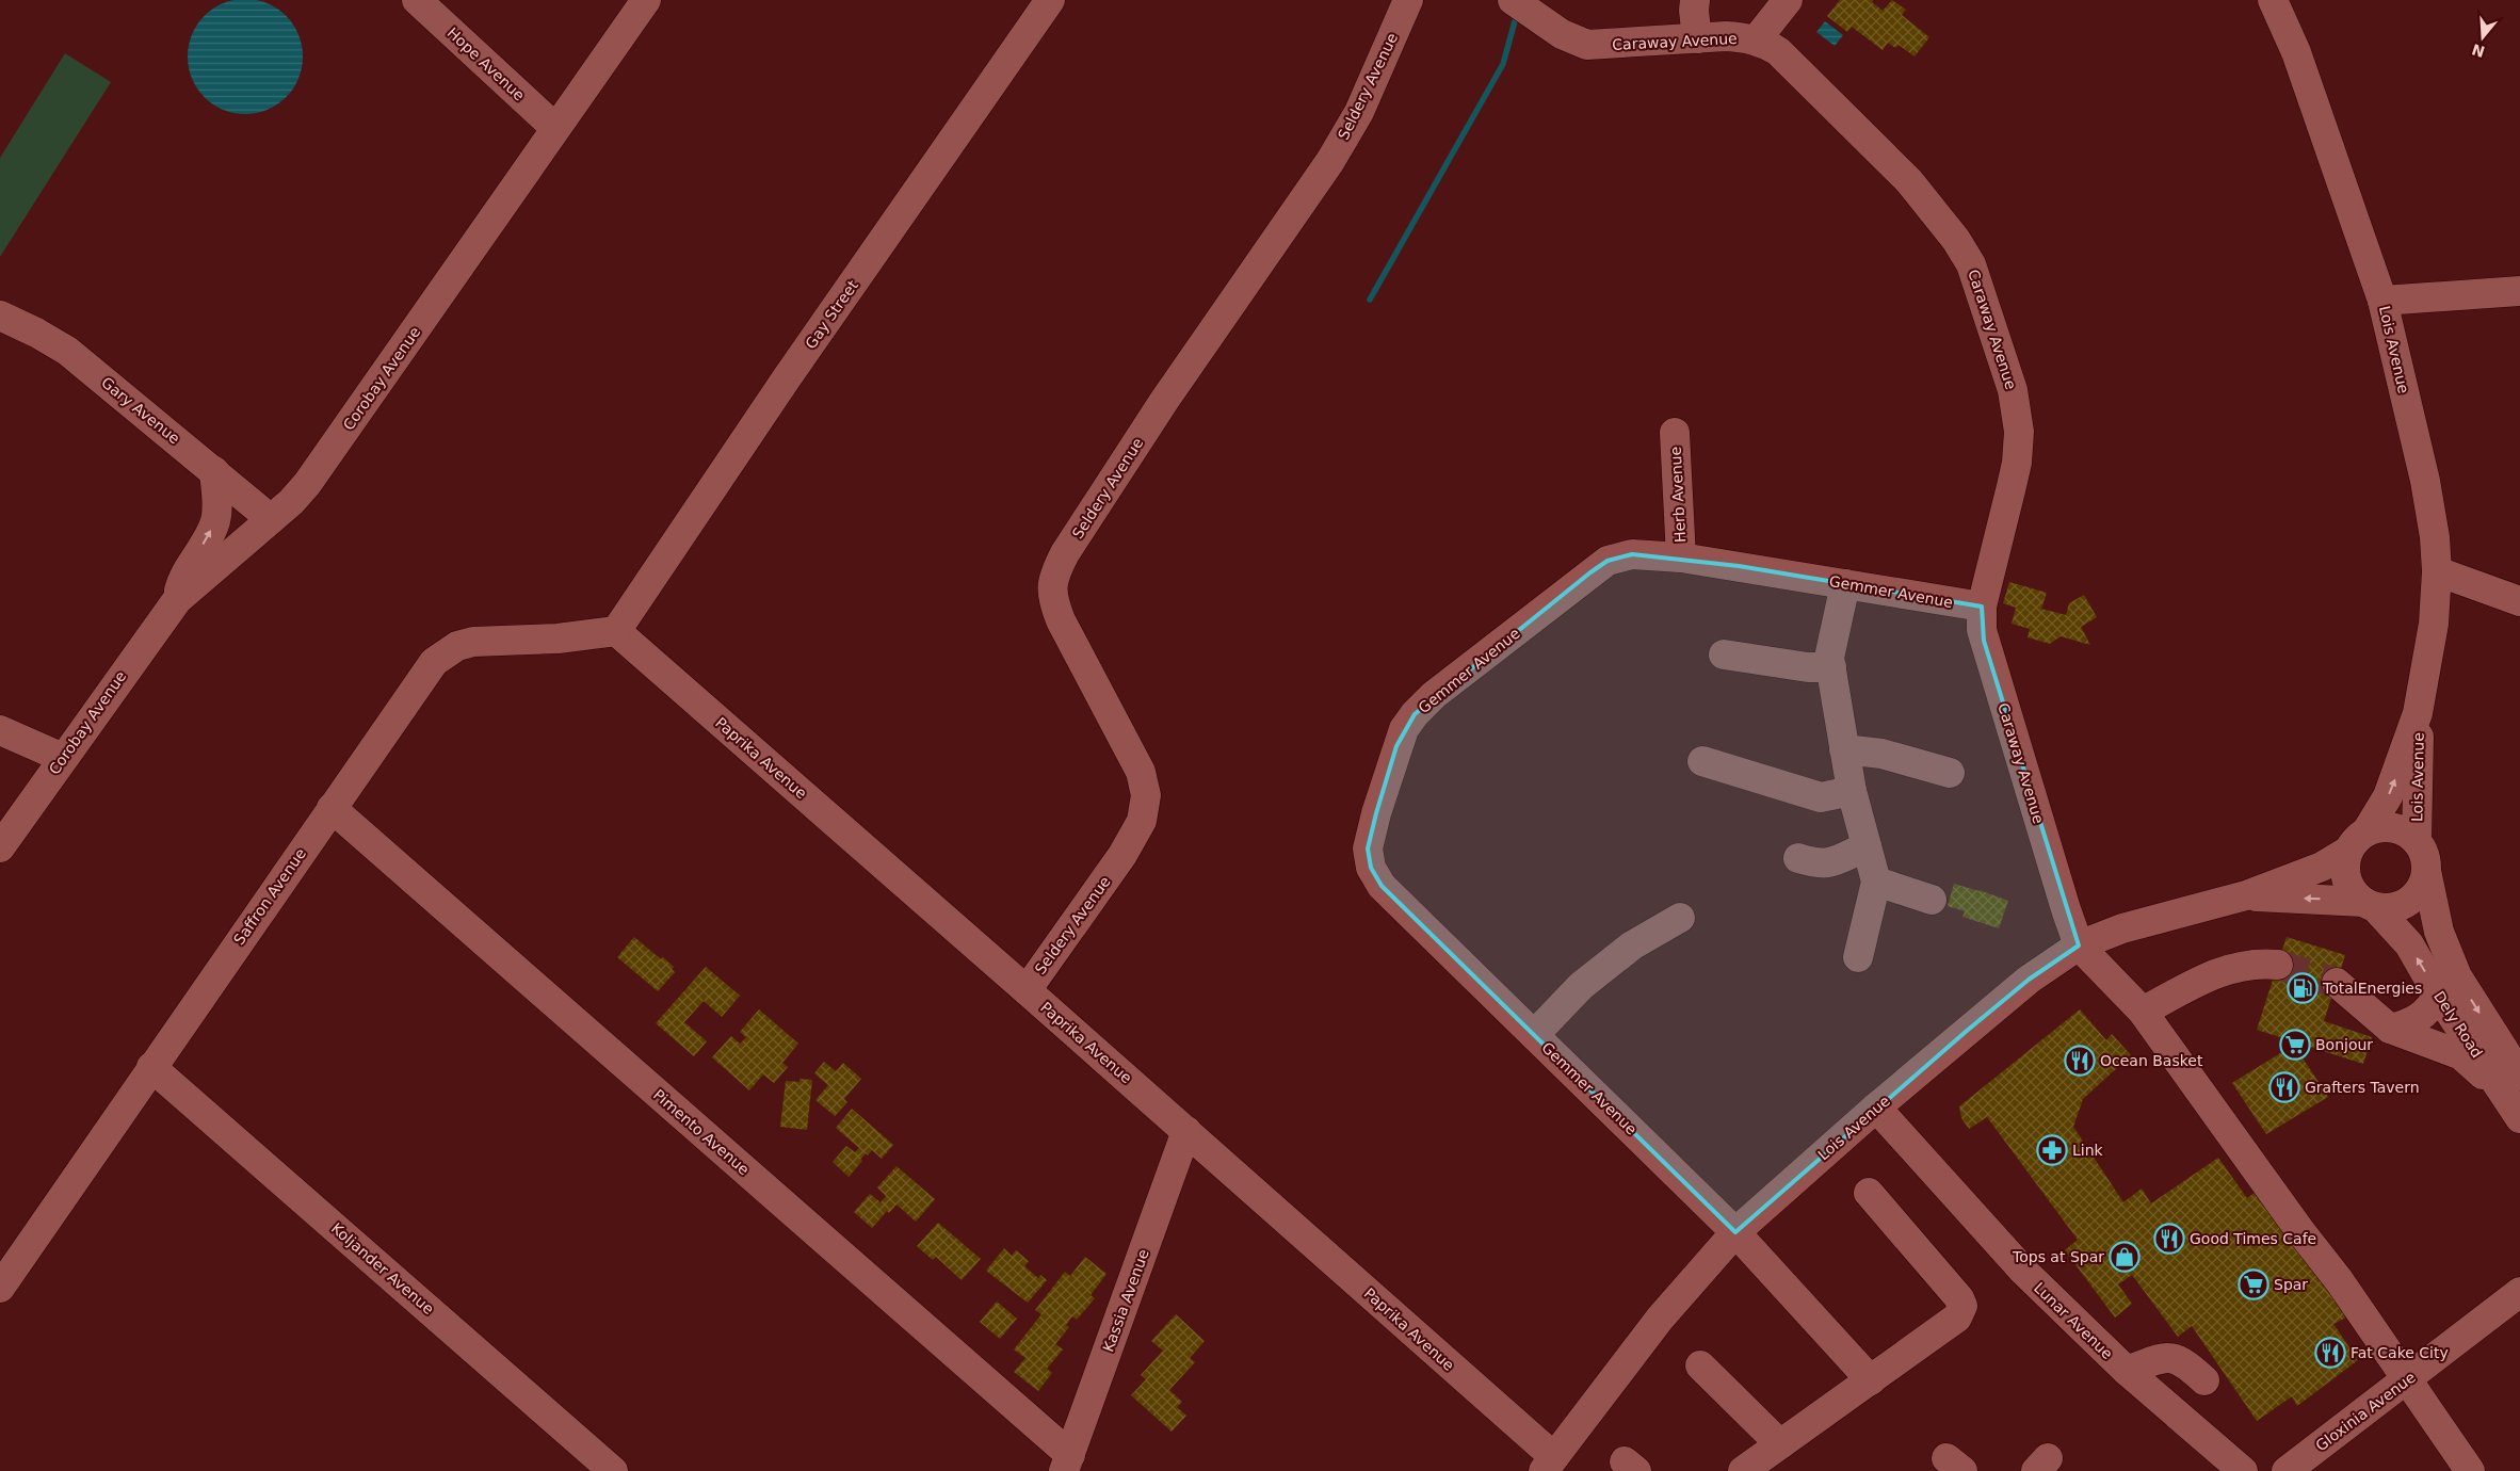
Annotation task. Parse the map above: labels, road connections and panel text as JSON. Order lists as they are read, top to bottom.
{
  "streets": {
    "street": [
      "Caraway Avenue",
      "Hope Avenue",
      "Seldery Avenue",
      "Gay Street",
      "Lois Avenue",
      "Corobay Avenue",
      "Gary Avenue",
      "Herb Avenue",
      "Gemmer Avenue",
      "Paprika Avenue",
      "Saffron Avenue",
      "Dely Road",
      "Pimento Avenue",
      "Koljander Avenue",
      "Kassia Avenue",
      "Lunar Avenue",
      "Gloxinia Avenue"
    ]
  },
  "crossings": [
    ["Caraway Avenue", "Lois Avenue"],
    ["Caraway Avenue", "Gemmer Avenue"],
    ["Hope Avenue", "Corobay Avenue"],
    ["Seldery Avenue", "Paprika Avenue"],
    ["Gay Street", "Paprika Avenue"],
    ["Gay Street", "Saffron Avenue"],
    ["Lois Avenue", "Gemmer Avenue"],
    ["Lois Avenue", "Paprika Avenue"],
    ["Lois Avenue", "Dely Road"],
    ["Lois Avenue", "Lunar Avenue"],
    ["Corobay Avenue", "Gary Avenue"],
    ["Herb Avenue", "Gemmer Avenue"],
    ["Paprika Avenue", "Saffron Avenue"],
    ["Paprika Avenue", "Kassia Avenue"],
    ["Saffron Avenue", "Pimento Avenue"],
    ["Saffron Avenue", "Koljander Avenue"],
    ["Pimento Avenue", "Kassia Avenue"]
  ],
  "places": {
    "fuel station": ["TotalEnergies"],
    "supermarket": ["Bonjour", "Spar"],
    "restaurant": [
      "Ocean Basket",
      "Grafters Tavern",
      "Good Times Cafe",
      "Fat Cake City"
    ],
    "pharmacy": ["Link"],
    "shop": ["Tops at Spar"]
  },
  "north": "bottom"
}
